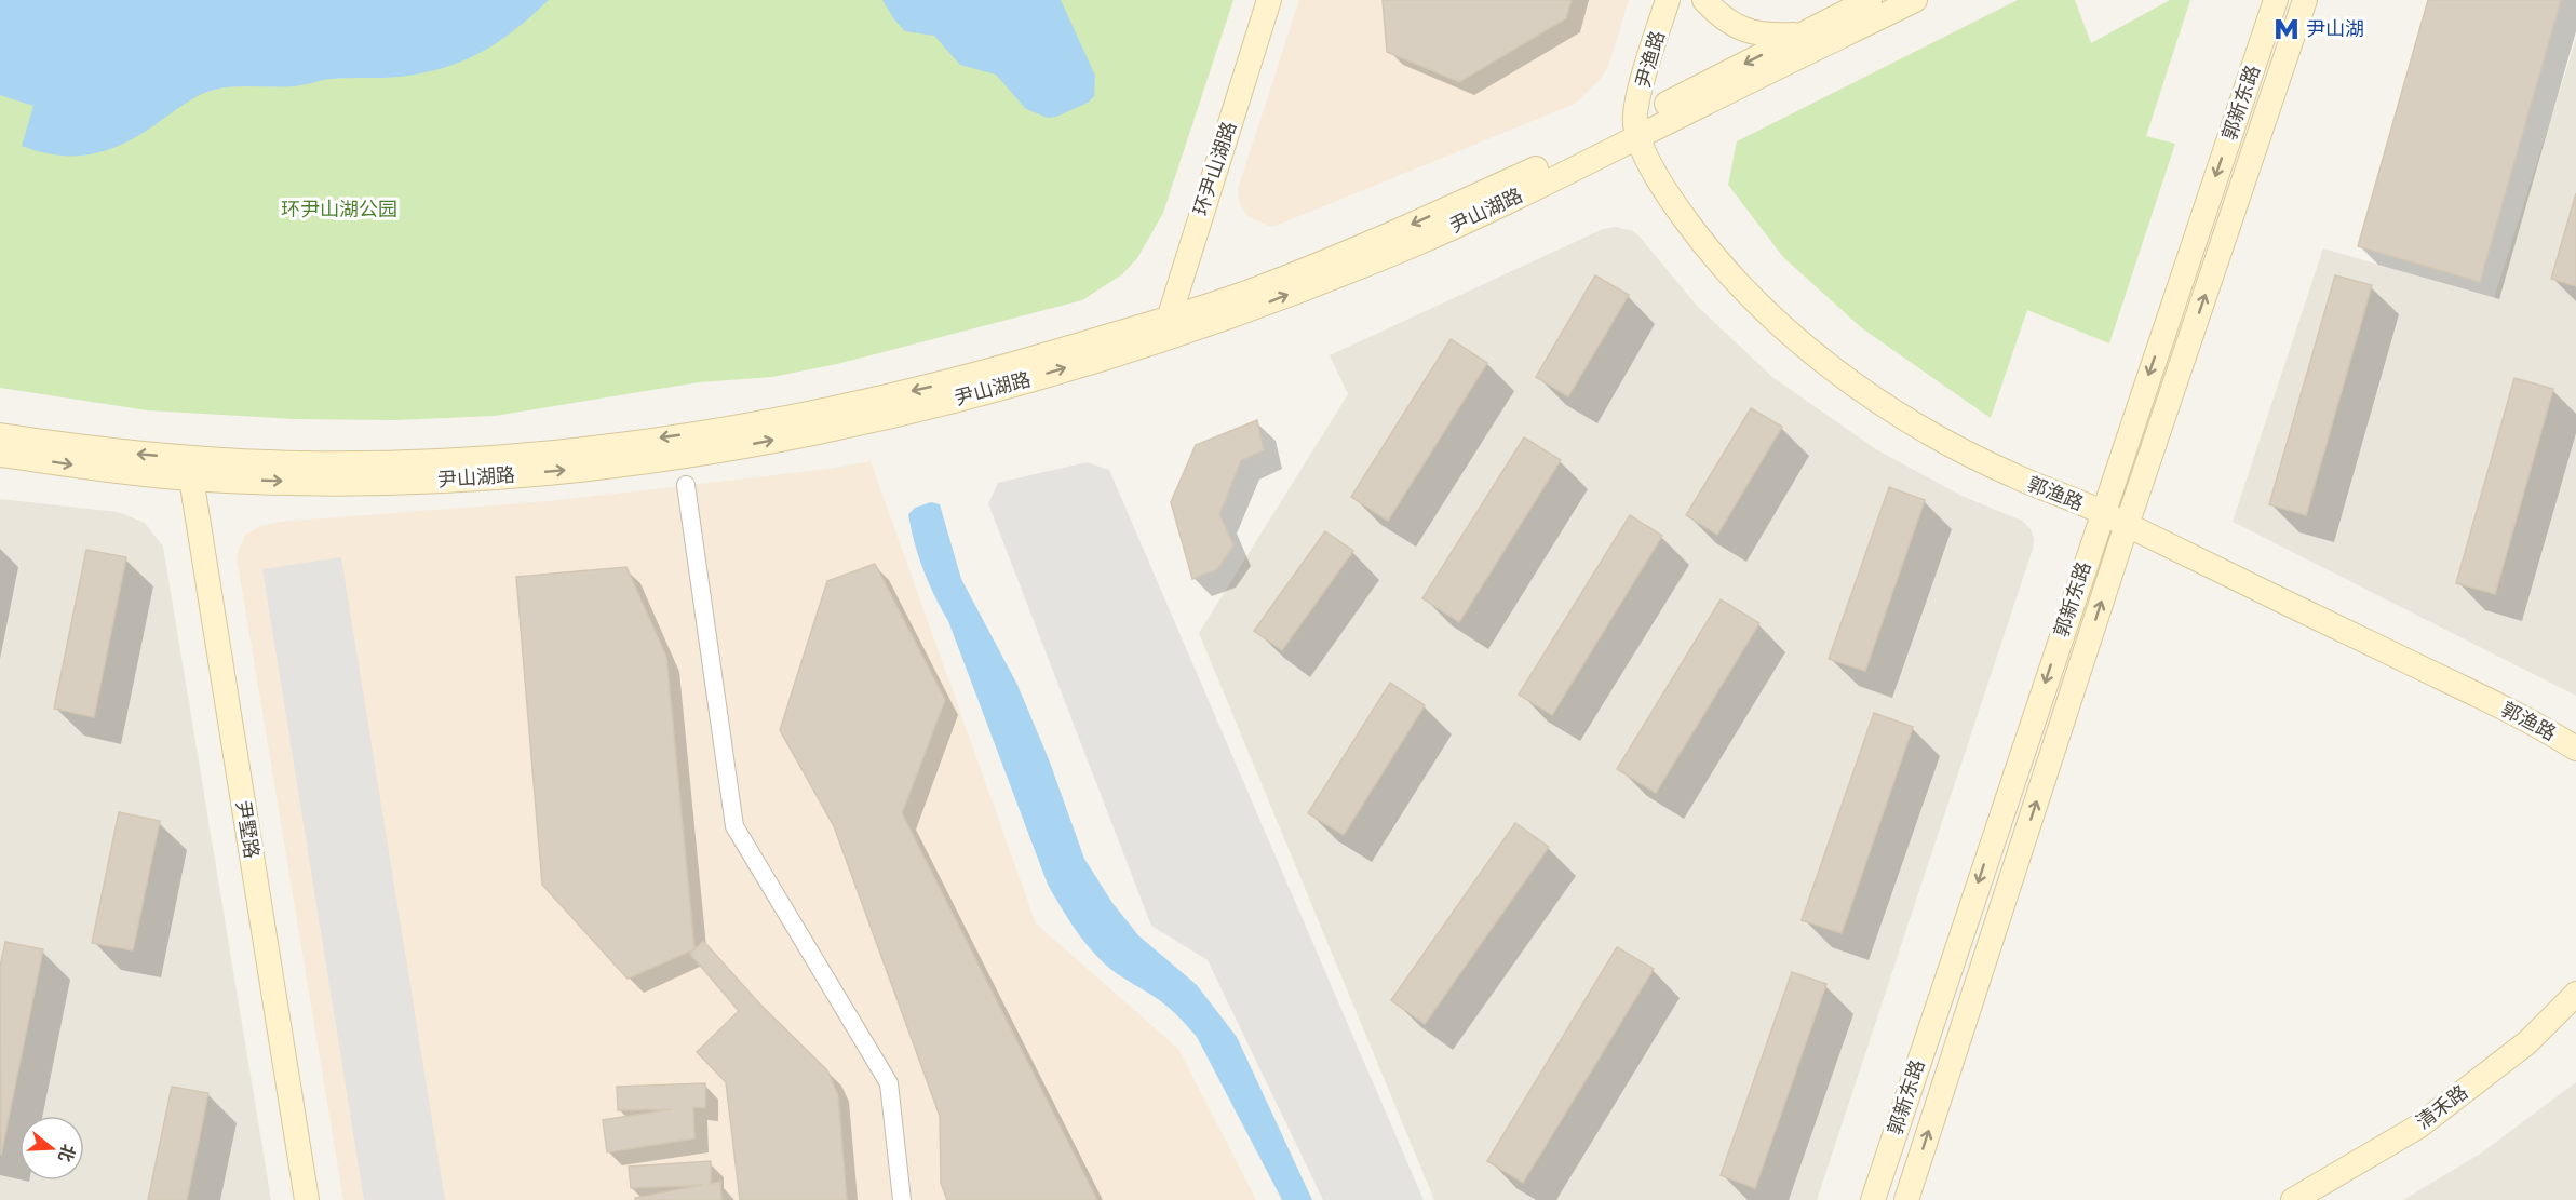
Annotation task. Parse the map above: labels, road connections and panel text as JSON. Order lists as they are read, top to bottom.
{
  "streets": {
    "main road": [
      "尹渔路",
      "郭新东路",
      "环尹山湖路",
      "尹山湖路",
      "郭渔路",
      "尹墅路",
      "清禾路"
    ]
  },
  "crossings": [
    ["尹渔路", "尹山湖路"],
    ["尹渔路", "郭渔路"],
    ["郭新东路", "郭渔路"],
    ["环尹山湖路", "尹山湖路"],
    ["尹山湖路", "郭渔路"],
    ["尹山湖路", "尹墅路"]
  ],
  "parks": ["环尹山湖公园"],
  "places": {
    "metro station": ["尹山湖"]
  },
  "north": "right"
}
